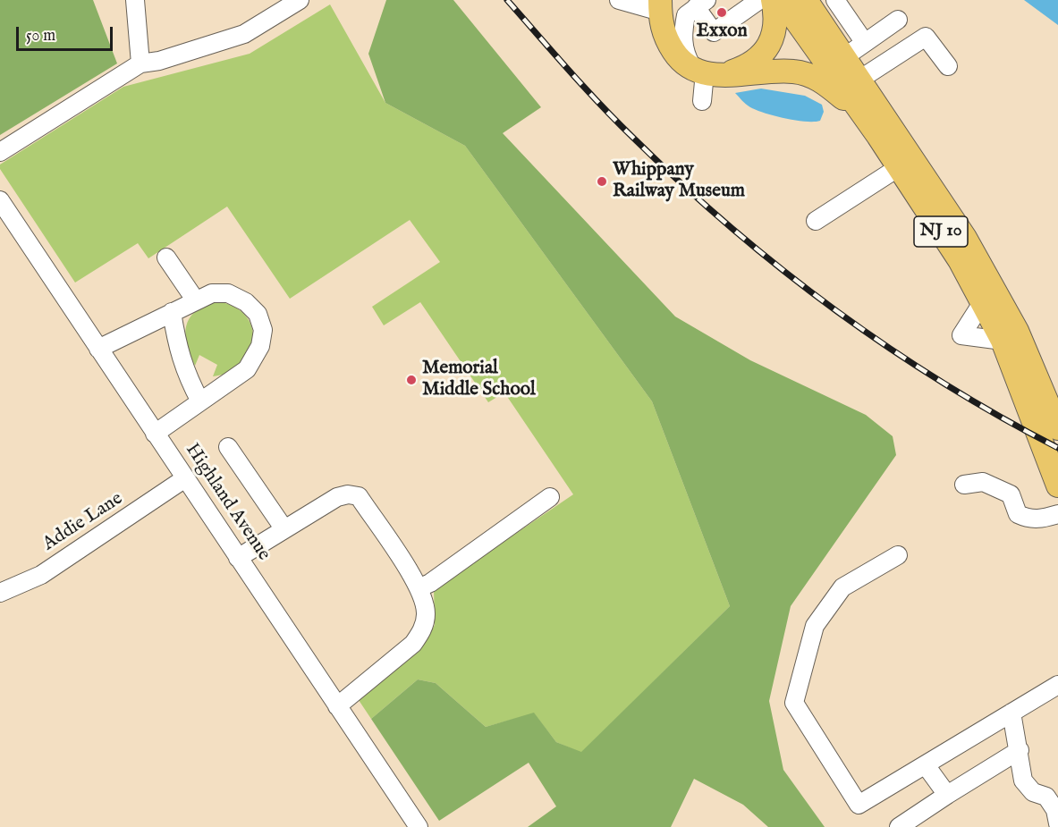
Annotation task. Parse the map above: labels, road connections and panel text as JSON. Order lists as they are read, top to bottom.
{
  "streets": {
    "main road": ["NJ 10"],
    "street": ["Highland Avenue", "Addie Lane"]
  },
  "crossings": [
    ["Highland Avenue", "Addie Lane"]
  ],
  "places": ["Exxon", "Whippany Railway Museum", "Memorial Middle School"],
  "scale_bar": "50 m"
}
